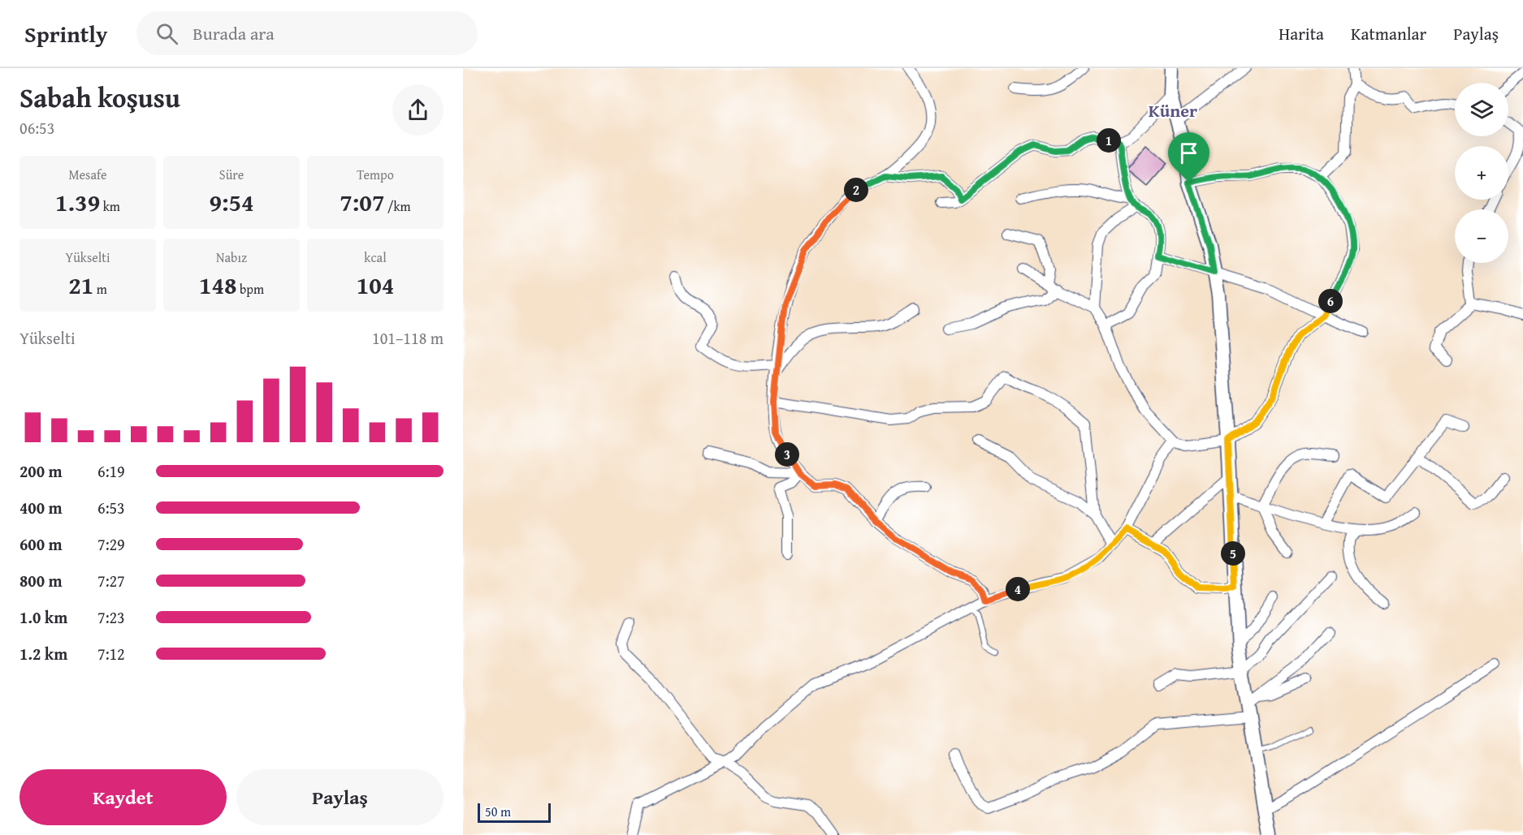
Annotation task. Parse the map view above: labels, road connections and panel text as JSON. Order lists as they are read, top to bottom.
{
  "districts": ["Küner"],
  "scale_bar": "50 m",
  "page": {
    "header": "Sprintly",
    "search": "Burada ara",
    "nav": ["Harita", "Katmanlar", "Paylaş"],
    "heading": ["Sabah koşusu", "06:53"],
    "map_buttons": ["+", "−"],
    "pins": [
      "1",
      "2",
      "6",
      "3",
      "5",
      "4"
    ],
    "stats": [
      ["Mesafe", "1.39 km"],
      ["Süre", "9:54"],
      ["Tempo", "7:07 /km"],
      ["Yükselti", "21 m"],
      ["Nabız", "148 bpm"],
      ["kcal", "104"]
    ],
    "chart": ["Yükselti", "101–118 m"],
    "list": [
      {
        "name": "200 m",
        "note": "6:19"
      },
      {
        "name": "400 m",
        "note": "6:53"
      },
      {
        "name": "600 m",
        "note": "7:29"
      },
      {
        "name": "800 m",
        "note": "7:27"
      },
      {
        "name": "1.0 km",
        "note": "7:23"
      },
      {
        "name": "1.2 km",
        "note": "7:12"
      }
    ],
    "buttons": ["Kaydet", "Paylaş"],
    "scale": "50 m"
  }
}
